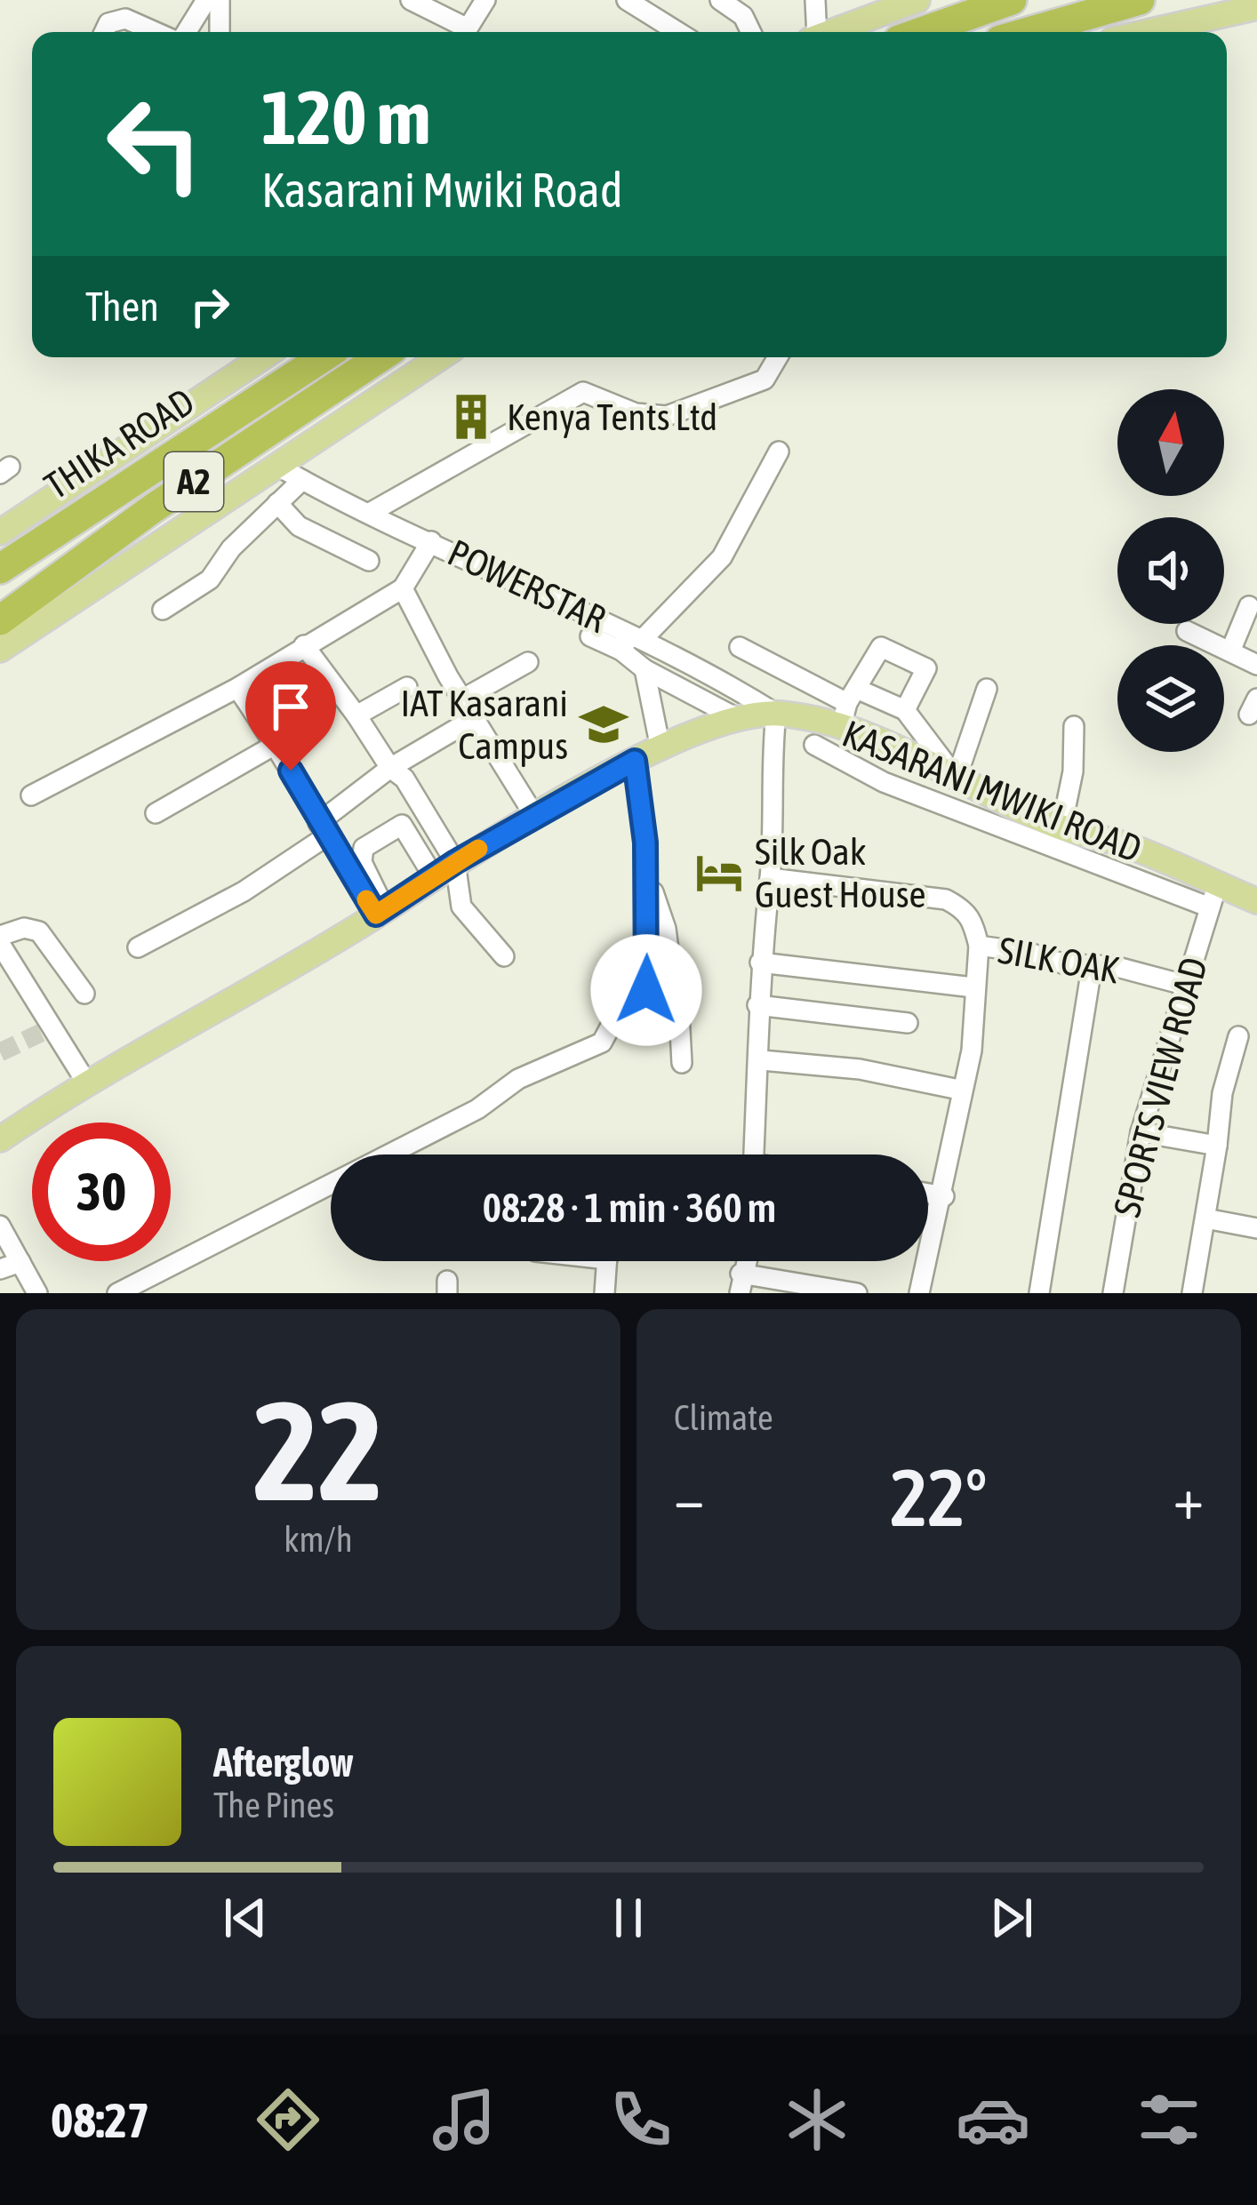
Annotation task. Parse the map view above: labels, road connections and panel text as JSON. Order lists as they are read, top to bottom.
{
  "streets": {
    "highway": ["THIKA ROAD", "A2"],
    "main road": ["KASARANI MWIKI ROAD"],
    "street": ["POWERSTAR", "SILK OAK", "SPORTS VIEW ROAD"]
  },
  "crossings": [
    ["POWERSTAR", "KASARANI MWIKI ROAD"],
    ["KASARANI MWIKI ROAD", "SPORTS VIEW ROAD"],
    ["SILK OAK", "SPORTS VIEW ROAD"]
  ],
  "places": {
    "building": ["Kenya Tents Ltd"],
    "school or university": ["IAT Kasarani Campus"],
    "hotel": ["Silk Oak Guest House"]
  },
  "north": "top",
  "page": {
    "turn": ["120 m", "Kasarani Mwiki Road"],
    "then": "Then",
    "limit": "30",
    "trip": "08:28 · 1 min · 360 m",
    "tile": [
      ["22", "km/h"],
      "Climate"
    ],
    "heat": ["−", "22°", "+"],
    "song": ["Afterglow", "The Pines"],
    "tabs": "08:27"
  }
}
